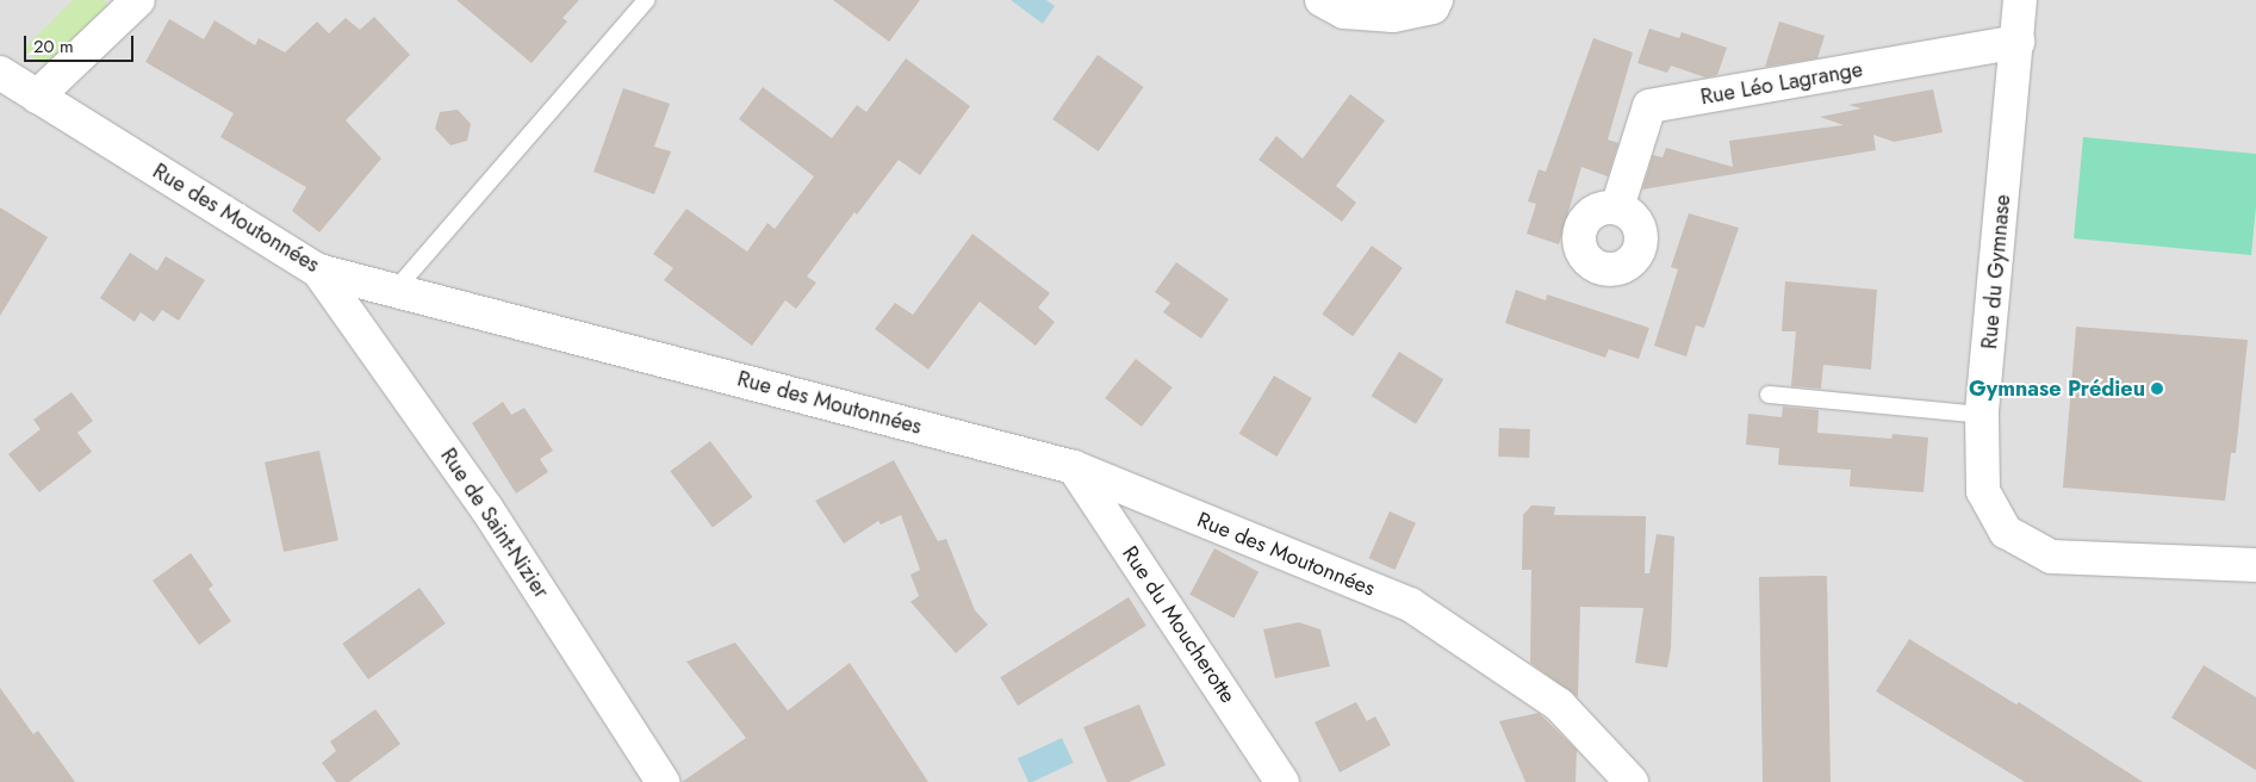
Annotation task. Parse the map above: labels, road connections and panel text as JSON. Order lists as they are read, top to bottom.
{
  "streets": {
    "street": [
      "Rue Léo Lagrange",
      "Rue des Moutonnées",
      "Rue du Gymnase",
      "Rue de Saint-Nizier",
      "Rue du Moucherotte"
    ]
  },
  "crossings": [
    ["Rue Léo Lagrange", "Rue du Gymnase"],
    ["Rue des Moutonnées", "Rue de Saint-Nizier"],
    ["Rue des Moutonnées", "Rue du Moucherotte"]
  ],
  "places": ["Gymnase Prédieu"],
  "scale_bar": "20 m"
}
